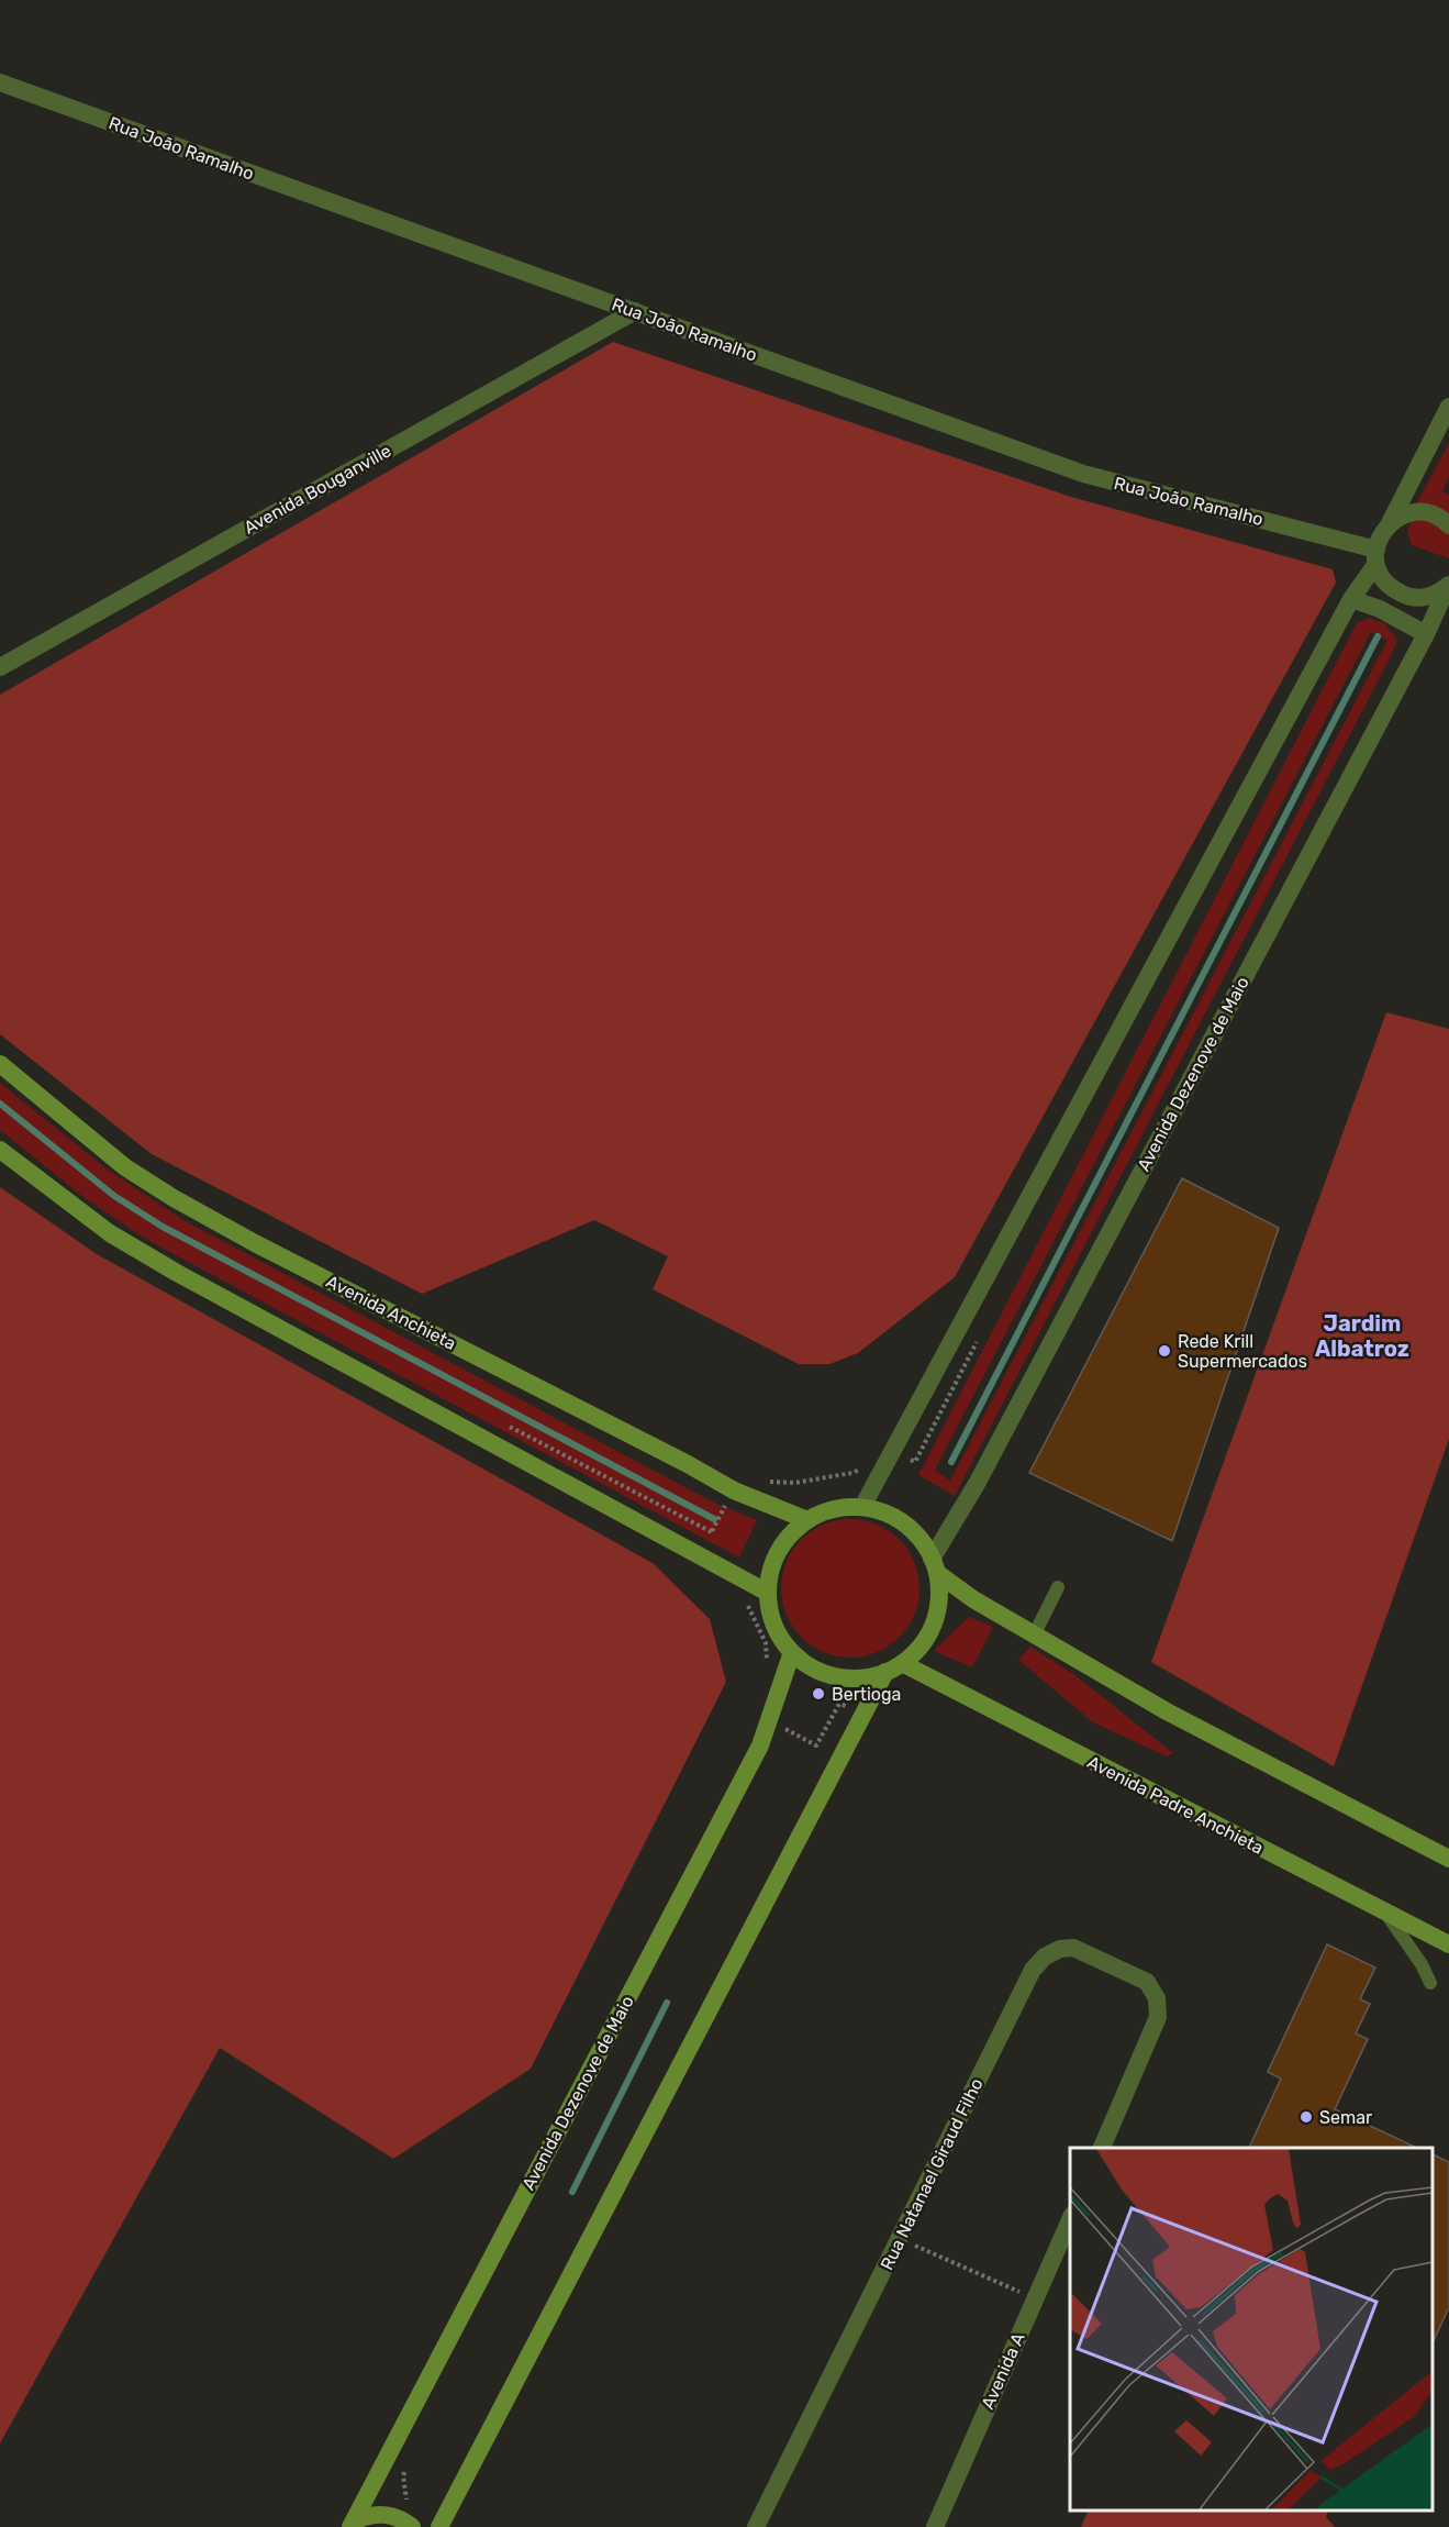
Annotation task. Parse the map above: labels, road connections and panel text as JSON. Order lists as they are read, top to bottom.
{
  "streets": {
    "main road": ["Avenida Dezenove de Maio", "Avenida Anchieta", "Avenida Padre Anchieta"],
    "street": [
      "Rua João Ramalho",
      "Avenida Bouganville",
      "Rua Natanael Giraud Filho",
      "Avenida A"
    ]
  },
  "crossings": [
    ["Rua João Ramalho", "Avenida Bouganville"],
    ["Avenida Dezenove de Maio", "Avenida Anchieta"],
    ["Avenida Dezenove de Maio", "Avenida Padre Anchieta"],
    ["Avenida Anchieta", "Avenida Padre Anchieta"]
  ],
  "districts": ["Jardim Albatroz"],
  "places": ["Rede Krill Supermercados", "Bertioga", "Semar"]
}
